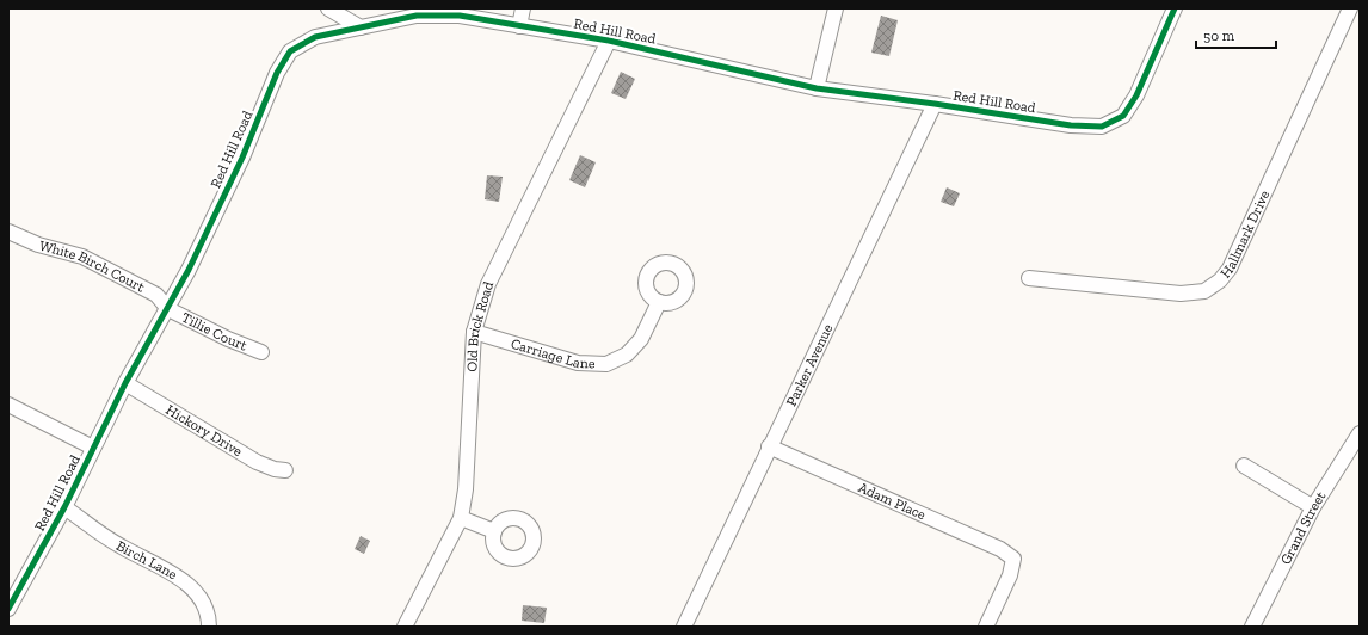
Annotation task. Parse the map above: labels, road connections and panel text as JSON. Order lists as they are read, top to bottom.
{
  "streets": {
    "street": [
      "Red Hill Road",
      "Hallmark Drive",
      "White Birch Court",
      "Old Brick Road",
      "Tillie Court",
      "Carriage Lane",
      "Parker Avenue",
      "Hickory Drive",
      "Adam Place",
      "Grand Street",
      "Birch Lane"
    ]
  },
  "crossings": [
    ["Red Hill Road", "White Birch Court"],
    ["Red Hill Road", "Old Brick Road"],
    ["Red Hill Road", "Tillie Court"],
    ["Red Hill Road", "Parker Avenue"],
    ["Red Hill Road", "Hickory Drive"],
    ["Red Hill Road", "Birch Lane"],
    ["White Birch Court", "Tillie Court"],
    ["Old Brick Road", "Carriage Lane"],
    ["Parker Avenue", "Adam Place"]
  ],
  "scale_bar": "50 m"
}
